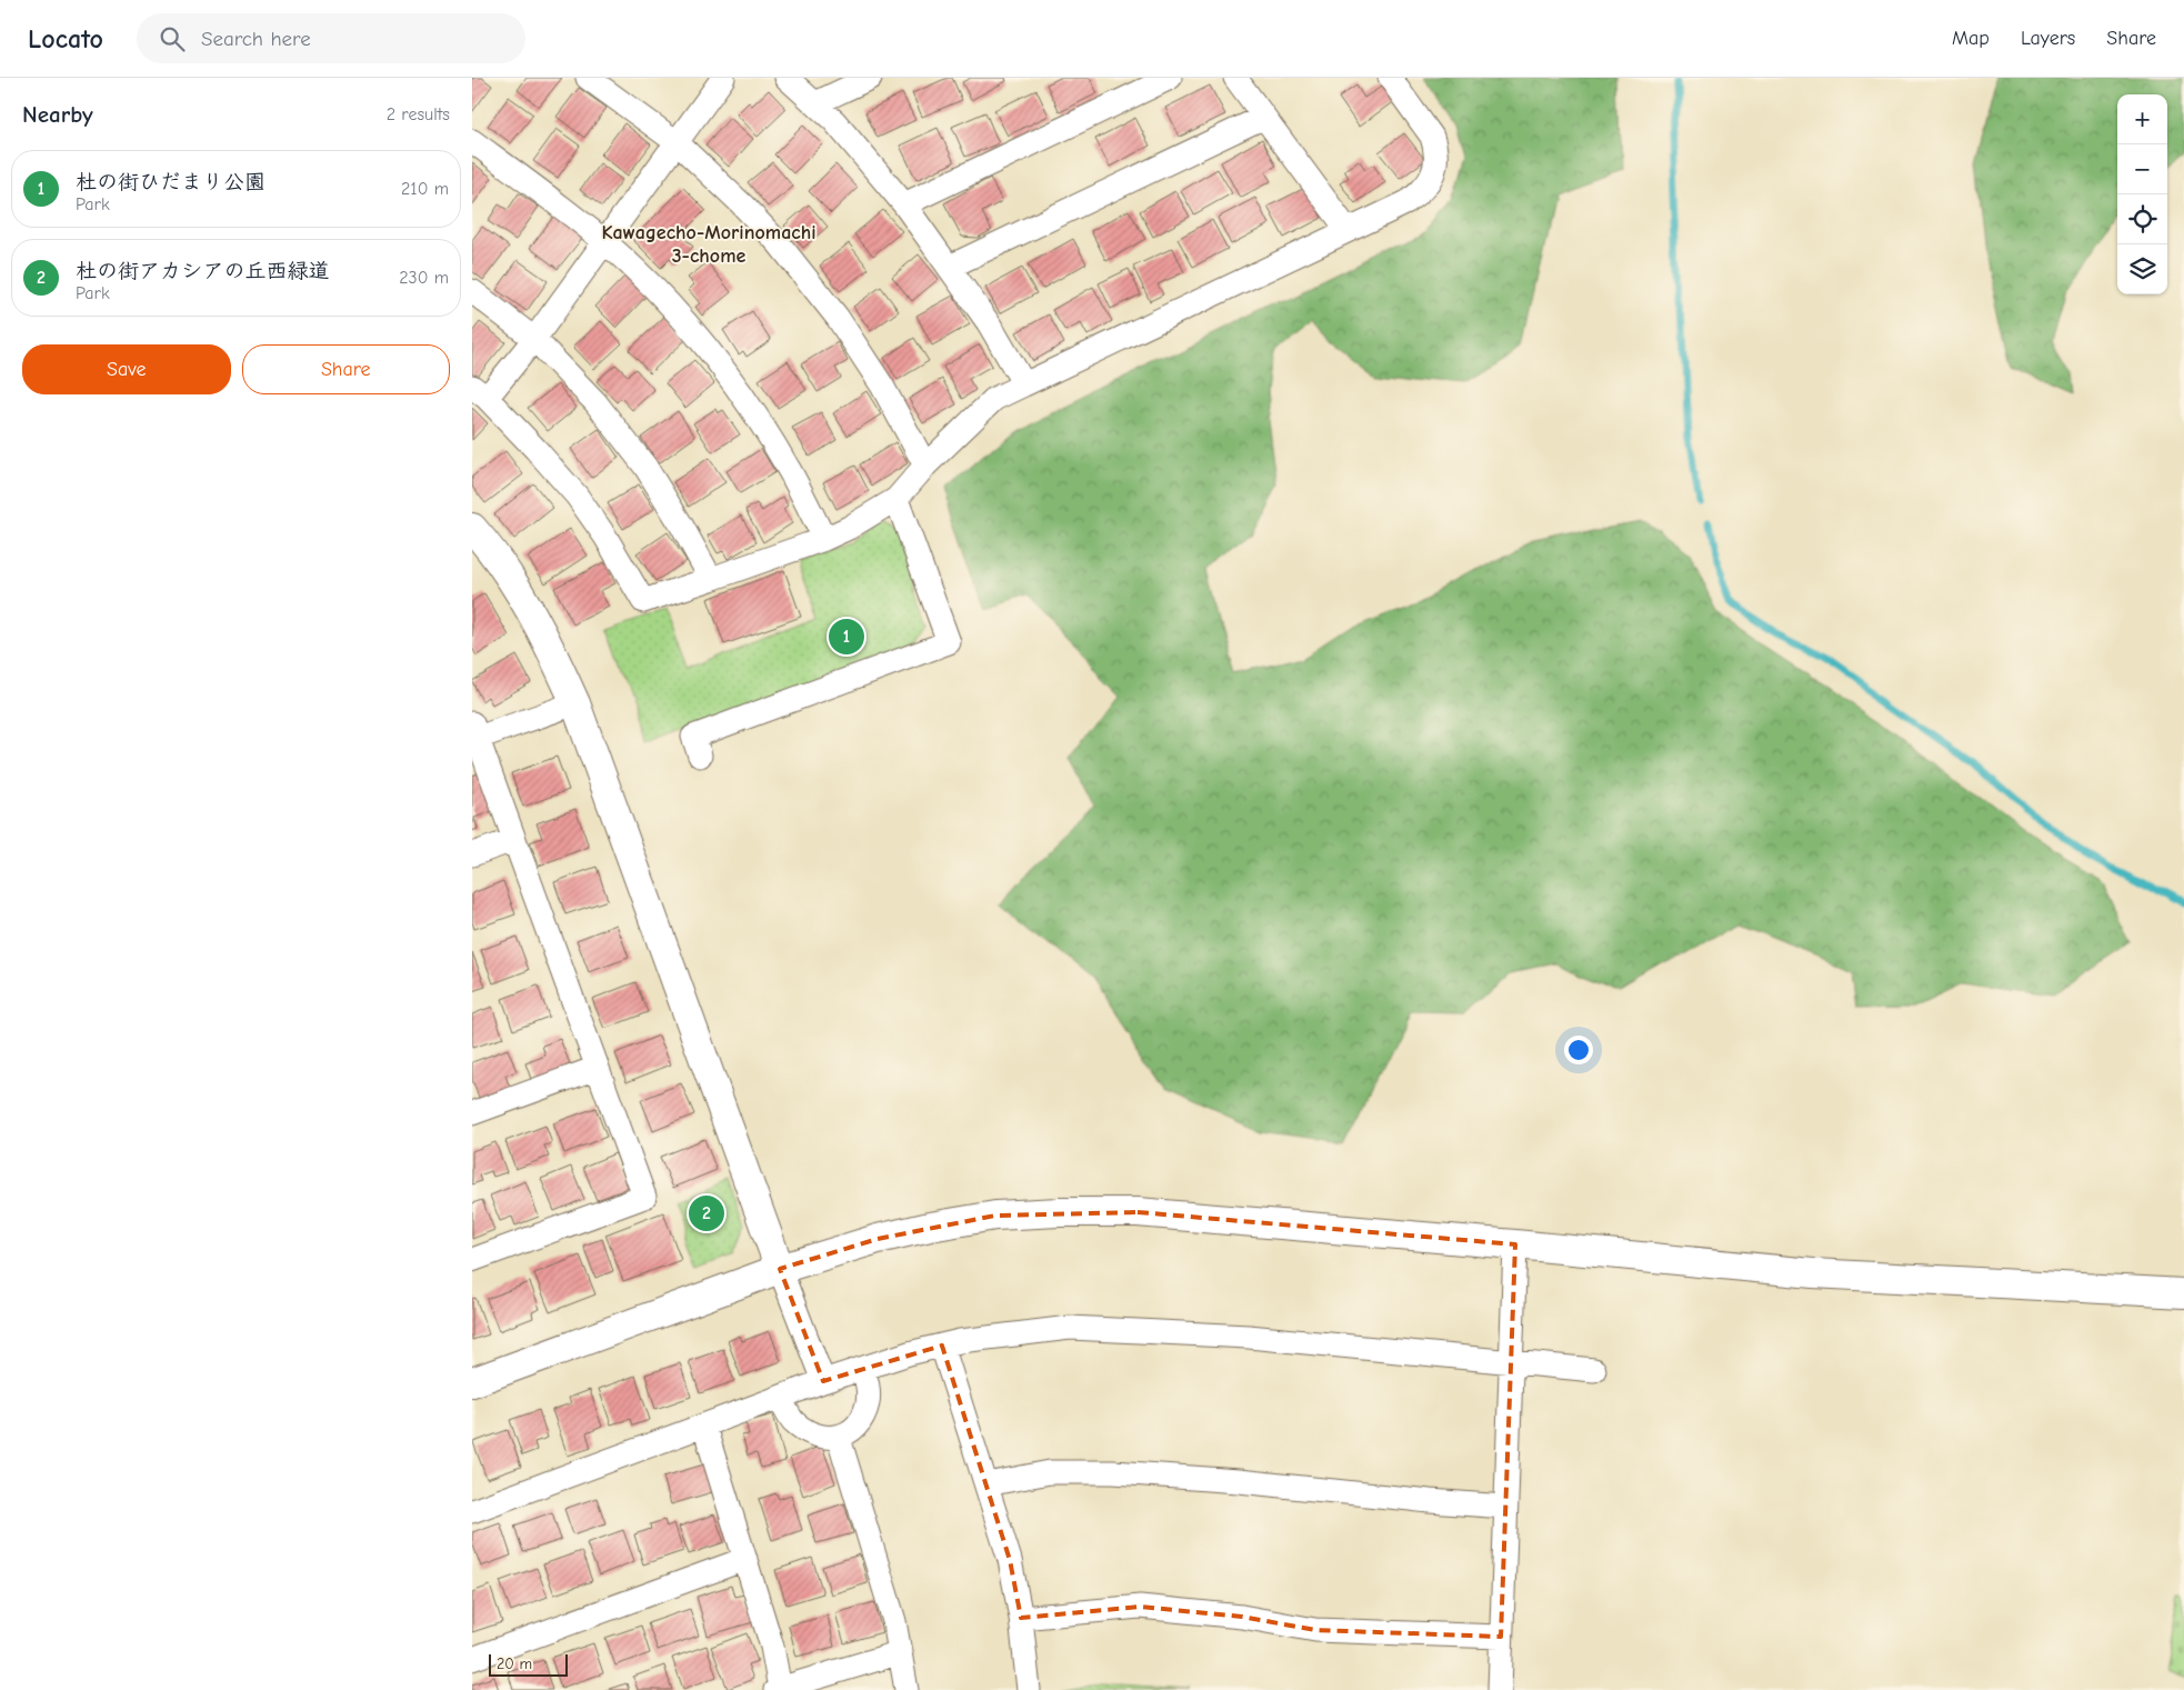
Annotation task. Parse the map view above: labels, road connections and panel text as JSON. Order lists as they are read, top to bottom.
{
  "districts": ["Kawagecho-Morinomachi 3-chome"],
  "scale_bar": "20 m",
  "page": {
    "header": "Locato",
    "search": "Search here",
    "nav": ["Map", "Layers", "Share"],
    "heading": ["Nearby", "2 results"],
    "map_buttons": ["+", "−"],
    "list": [
      {
        "mark": "1",
        "name": "杜の街ひだまり公園",
        "note": "Park",
        "value": "210 m"
      },
      {
        "mark": "2",
        "name": "杜の街アカシアの丘西緑道",
        "note": "Park",
        "value": "230 m"
      }
    ],
    "buttons": ["Save", "Share"],
    "pins": ["1", "2"],
    "scale": "20 m"
  }
}
